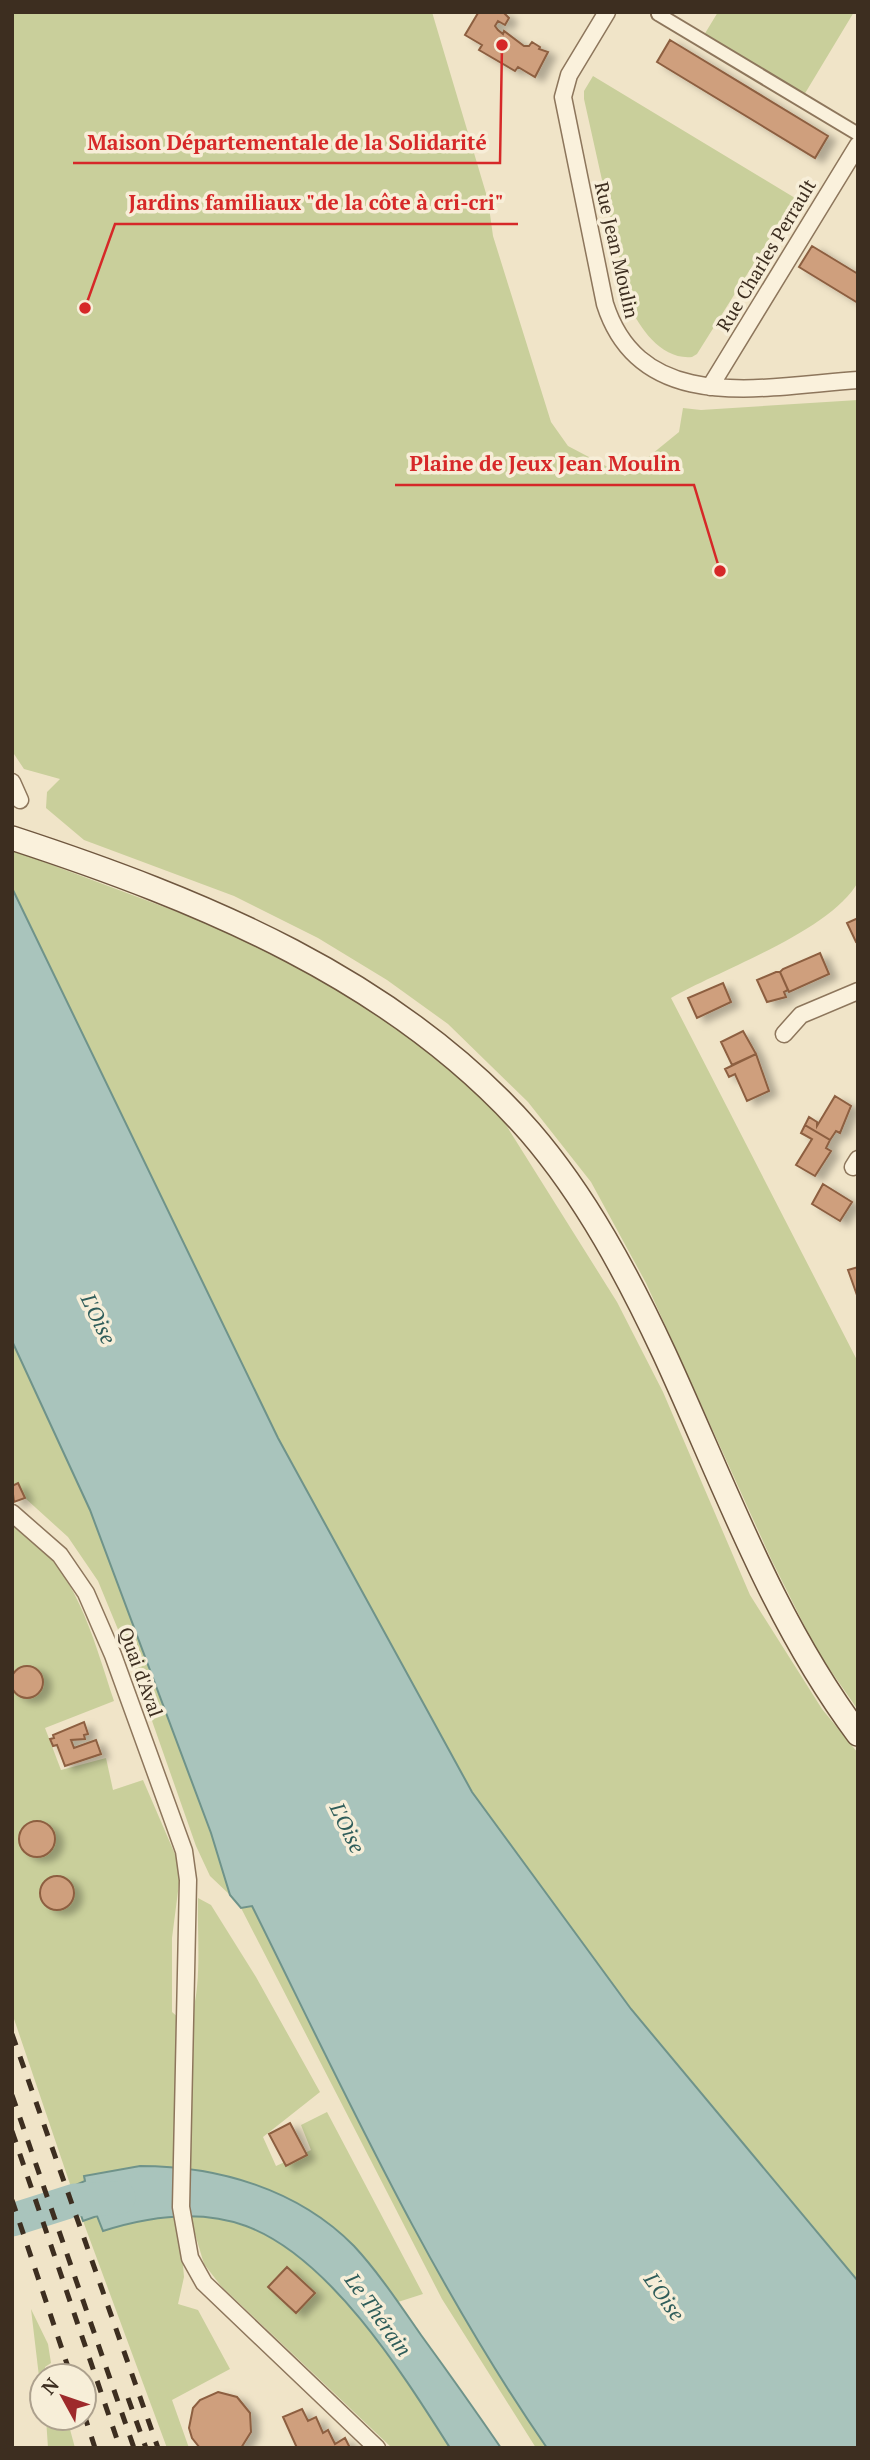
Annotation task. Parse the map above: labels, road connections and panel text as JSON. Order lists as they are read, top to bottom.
{
  "streets": {
    "street": ["Rue Jean Moulin", "Rue Charles Perrault", "Quai d'Aval"]
  },
  "crossings": [
    ["Rue Jean Moulin", "Rue Charles Perrault"]
  ],
  "water": ["L'Oise", "Le Thérain"],
  "places": ["Maison Départementale de la Solidarité", "Jardins familiaux \"de la côte à cri-cri\"", "Plaine de Jeux Jean Moulin"],
  "north": "top left"
}
